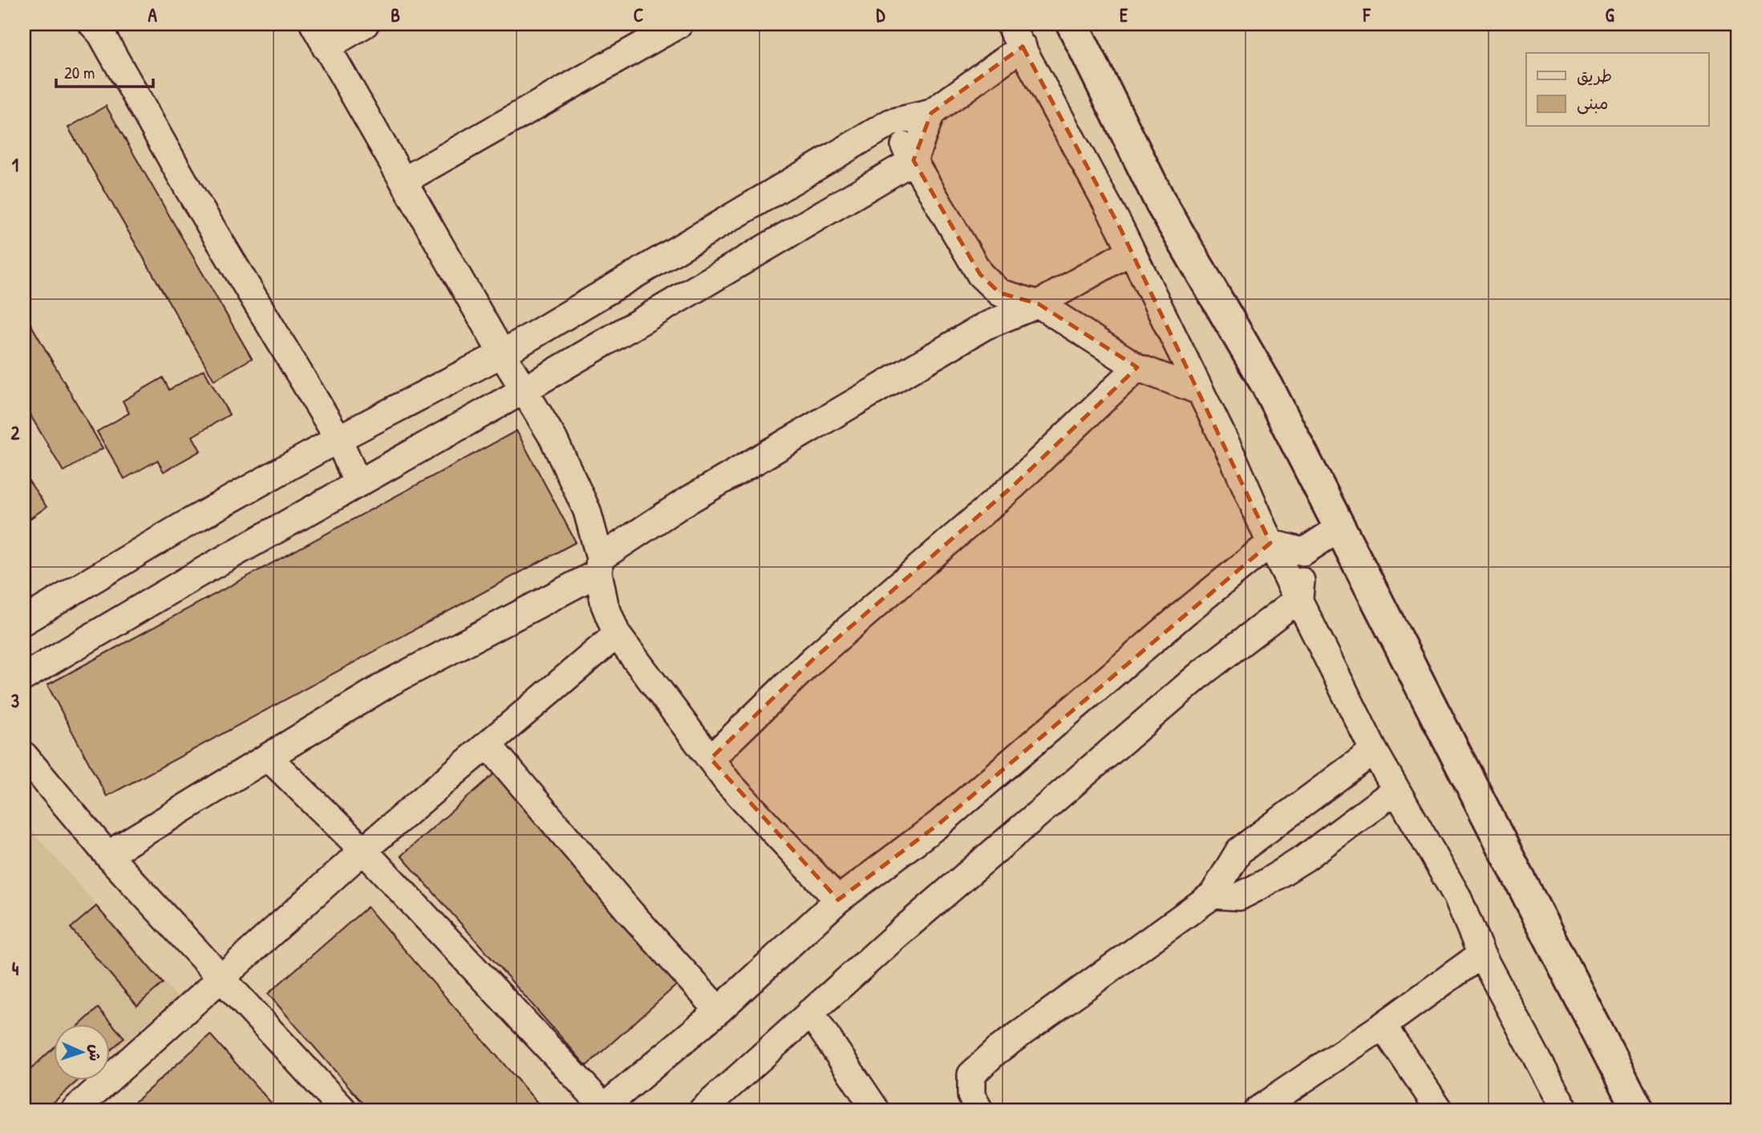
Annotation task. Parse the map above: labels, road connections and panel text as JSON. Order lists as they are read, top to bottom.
{
  "legend": ["طريق", "مبنى"],
  "scale_bar": "20 m",
  "north": "right",
  "grid": {
    "columns": [
      "A",
      "B",
      "C",
      "D",
      "E",
      "F",
      "G"
    ],
    "rows": [
      "1",
      "2",
      "3",
      "4"
    ]
  }
}
